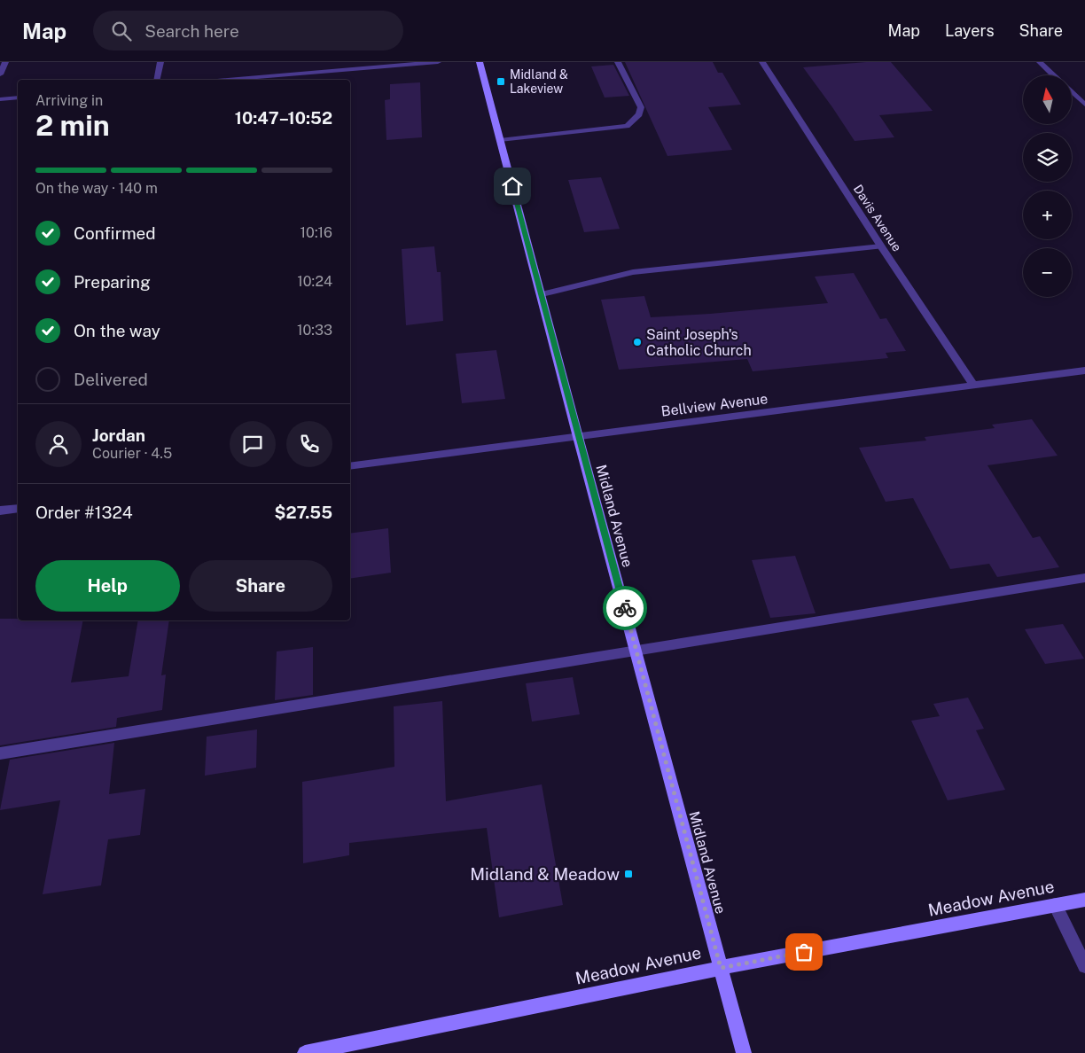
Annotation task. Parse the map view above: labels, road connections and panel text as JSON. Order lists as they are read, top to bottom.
{
  "streets": {
    "street": [
      "Davis Avenue",
      "Bellview Avenue",
      "Midland Avenue",
      "Meadow Avenue"
    ]
  },
  "crossings": [
    ["Davis Avenue", "Bellview Avenue"],
    ["Bellview Avenue", "Midland Avenue"],
    ["Midland Avenue", "Meadow Avenue"]
  ],
  "places": {
    "transit": ["Midland & Lakeview", "Midland & Meadow"],
    "other": ["Saint Joseph's Catholic Church"]
  },
  "north": "top",
  "page": {
    "header": "Map",
    "search": "Search here",
    "nav": ["Map", "Layers", "Share"],
    "map_buttons": ["+", "−"],
    "heading": ["2 min", "Arriving in", "10:47–10:52"],
    "panel": [
      "Jordan",
      "Courier · 4.5",
      "Order #1324",
      "$27.55"
    ],
    "bar": "On the way · 140 m",
    "list": [
      ["Confirmed", "10:16"],
      ["Preparing", "10:24"],
      ["On the way", "10:33"],
      "Delivered"
    ],
    "buttons": ["Help", "Share"]
  }
}
